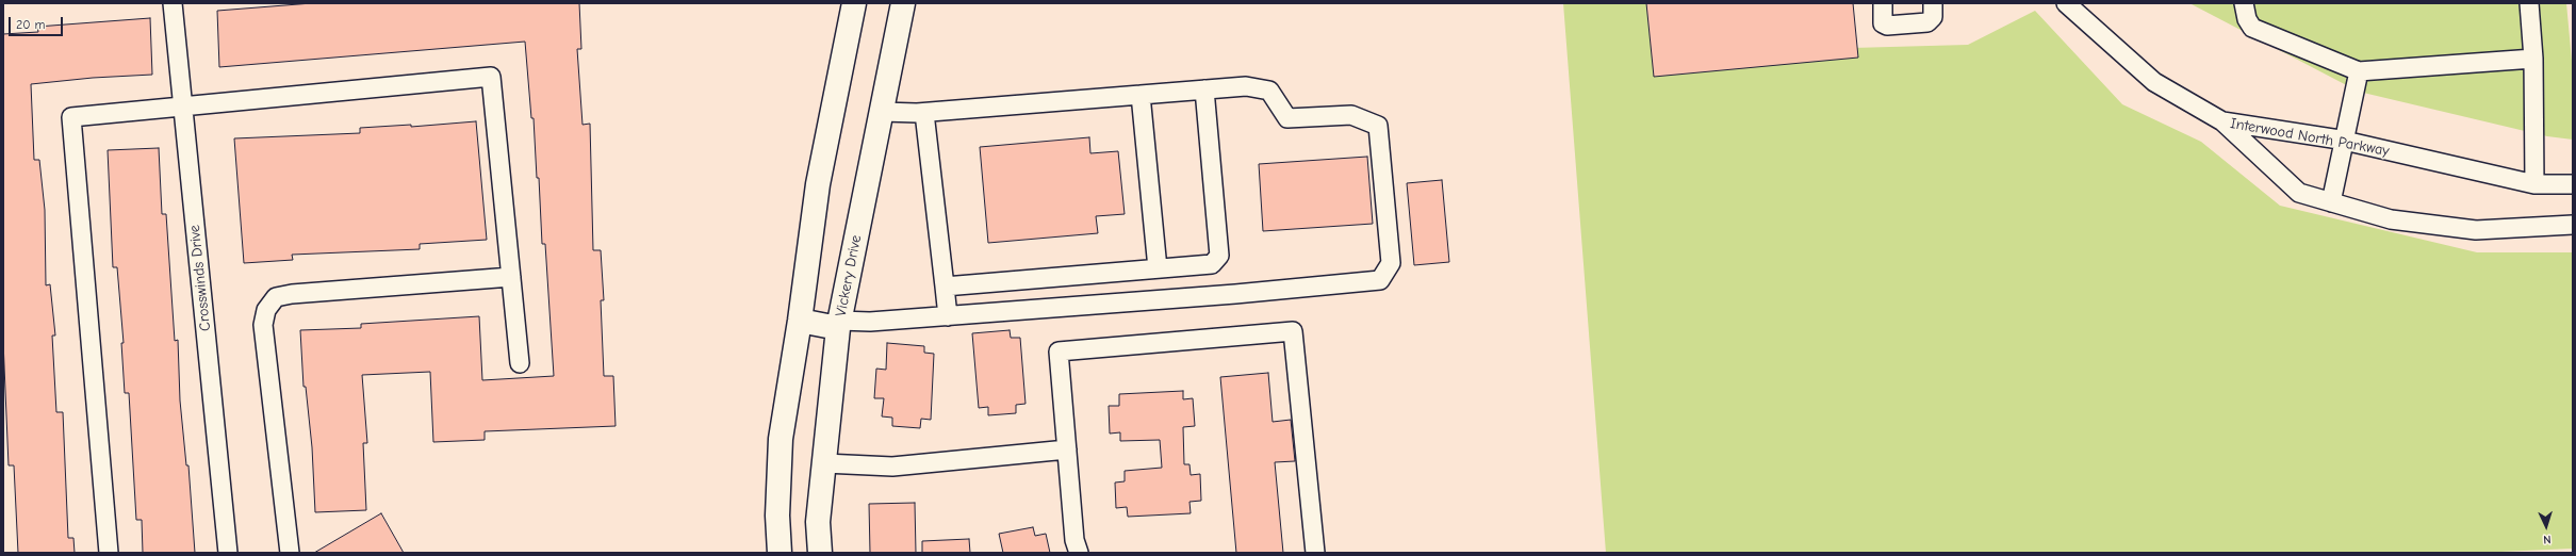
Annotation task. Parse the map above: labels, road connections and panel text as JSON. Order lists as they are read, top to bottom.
{
  "streets": {
    "main road": ["Vickery Drive"],
    "street": ["Interwood North Parkway", "Crosswinds Drive"]
  },
  "scale_bar": "20 m",
  "north": "bottom"
}
